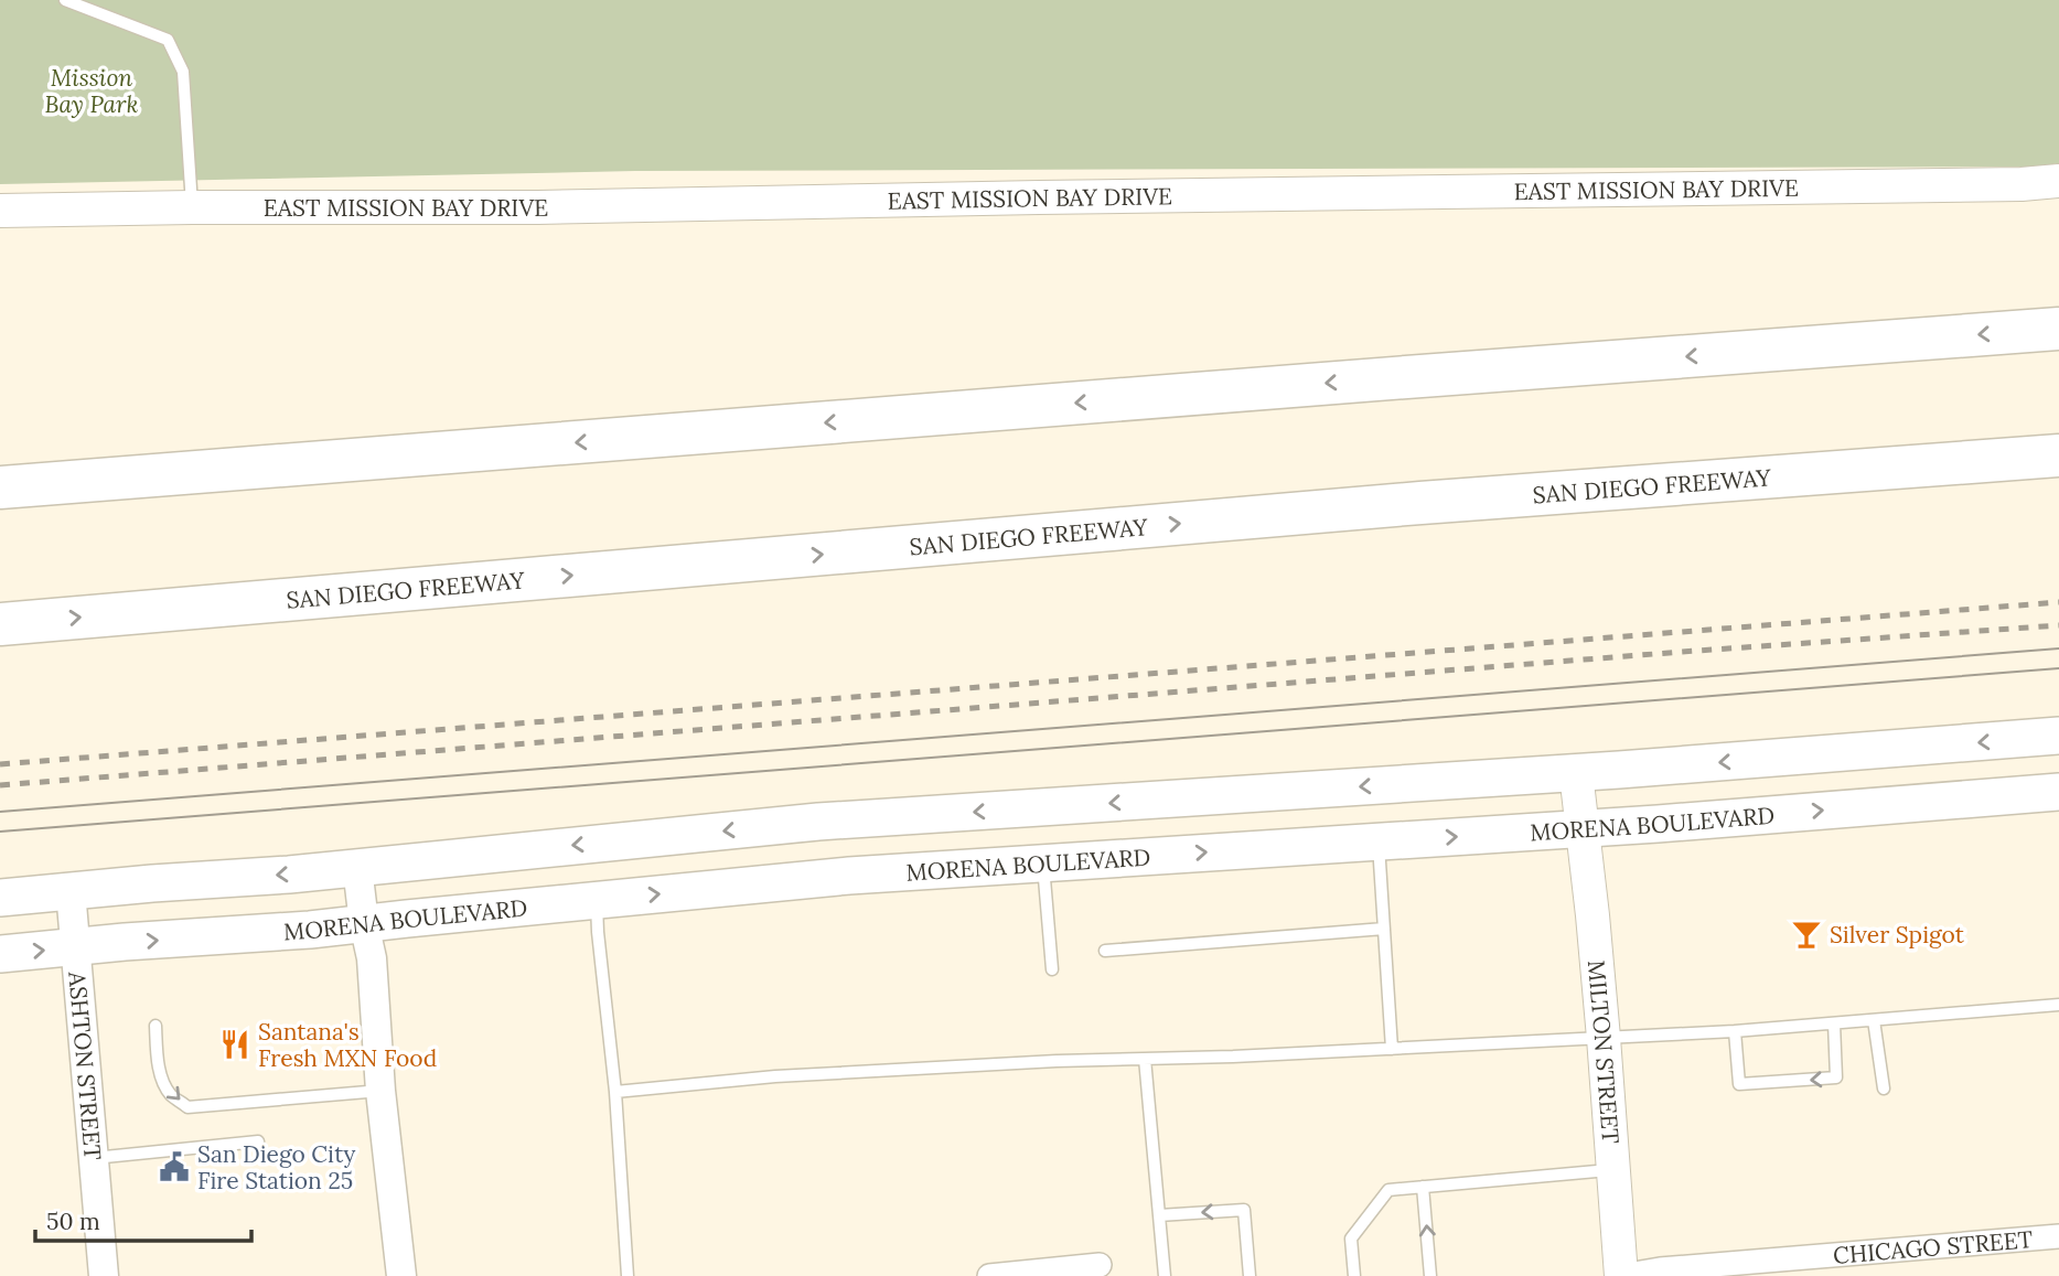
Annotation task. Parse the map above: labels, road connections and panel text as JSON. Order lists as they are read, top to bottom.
{
  "streets": {
    "highway": ["SAN DIEGO FREEWAY"],
    "main road": ["EAST MISSION BAY DRIVE", "MORENA BOULEVARD", "MILTON STREET"],
    "street": ["ASHTON STREET", "CHICAGO STREET"]
  },
  "crossings": [
    ["MORENA BOULEVARD", "MILTON STREET"],
    ["MORENA BOULEVARD", "ASHTON STREET"],
    ["MILTON STREET", "CHICAGO STREET"]
  ],
  "parks": ["Mission Bay Park"],
  "places": {
    "bar": ["Silver Spigot"],
    "restaurant": ["Santana's Fresh MXN Food"],
    "public building": ["San Diego City Fire Station 25"]
  },
  "scale_bar": "50 m"
}
